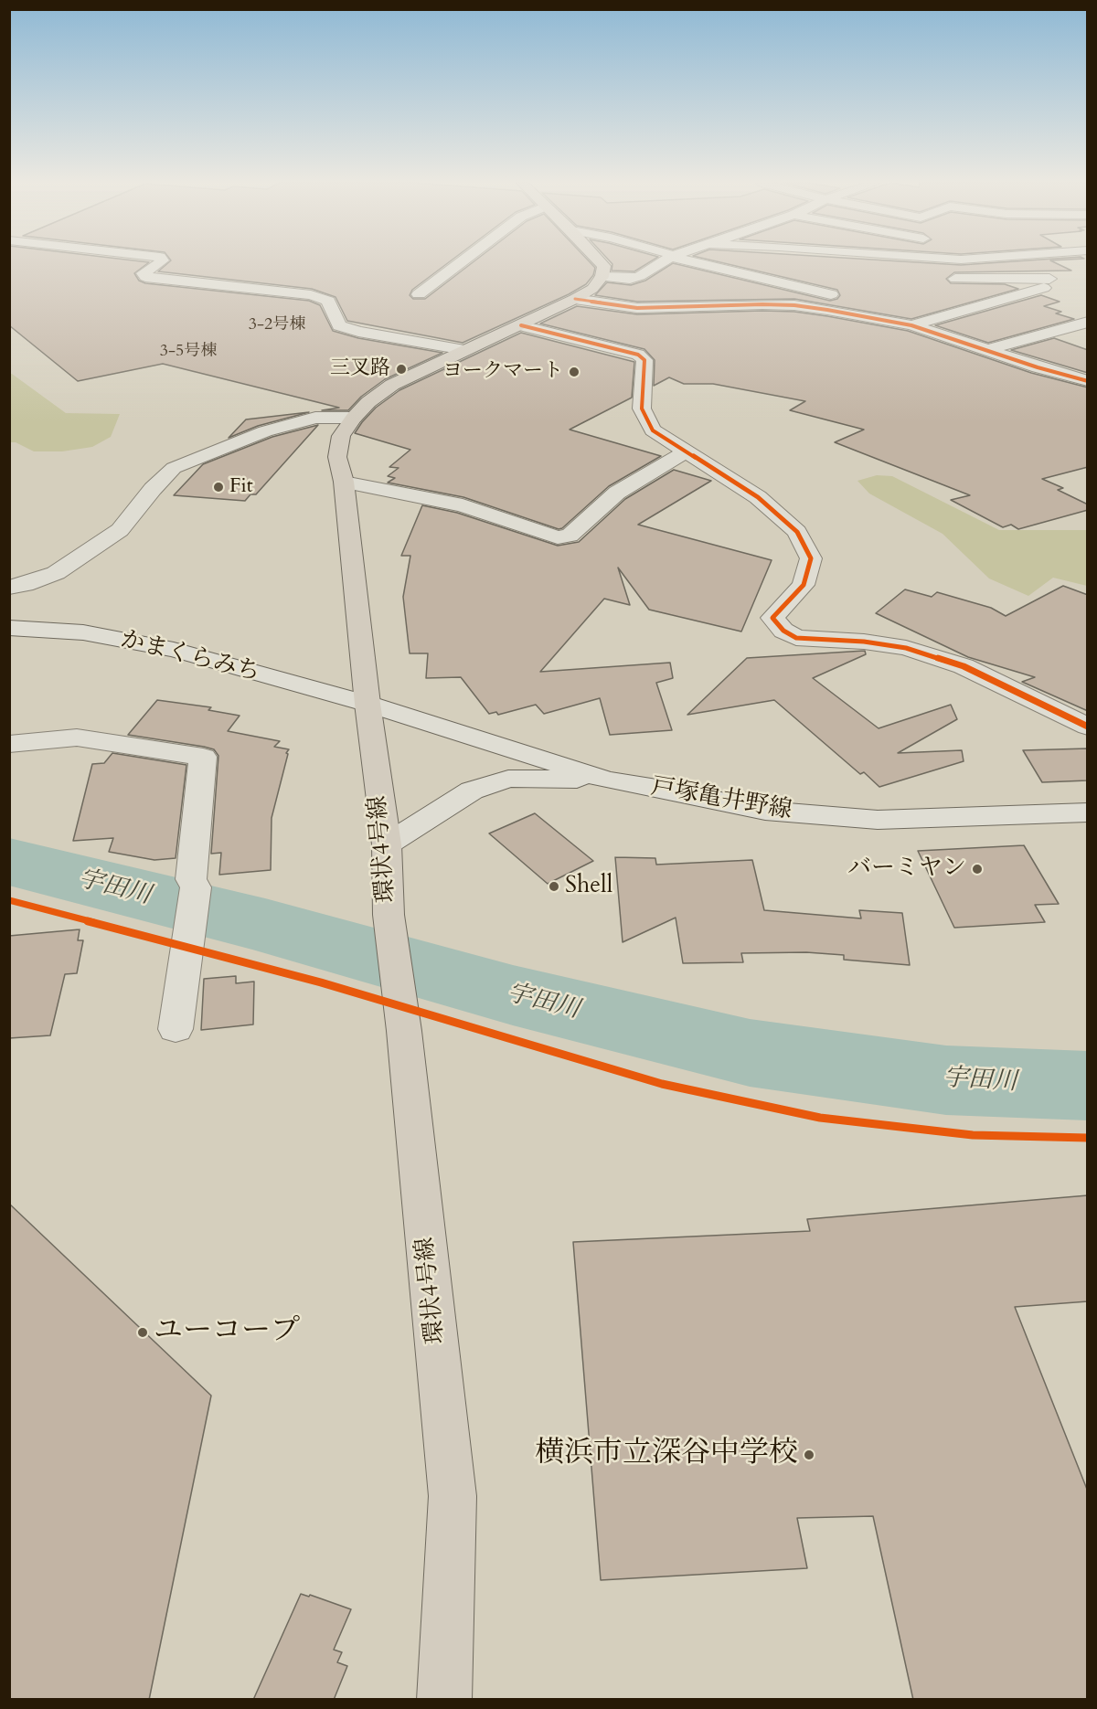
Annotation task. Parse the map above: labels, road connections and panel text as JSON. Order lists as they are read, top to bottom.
{
  "streets": {
    "main road": ["環状4号線"],
    "street": ["かまくらみち", "戸塚亀井野線"]
  },
  "crossings": [
    ["かまくらみち", "戸塚亀井野線"],
    ["かまくらみち", "環状4号線"],
    ["戸塚亀井野線", "環状4号線"]
  ],
  "water": ["宇田川"],
  "places": [
    "三叉路",
    "ヨークマート",
    "Fit",
    "バーミヤン",
    "Shell",
    "ユーコープ",
    "横浜市立深谷中学校"
  ],
  "house_numbers": ["3-2号棟", "3-5号棟"]
}
